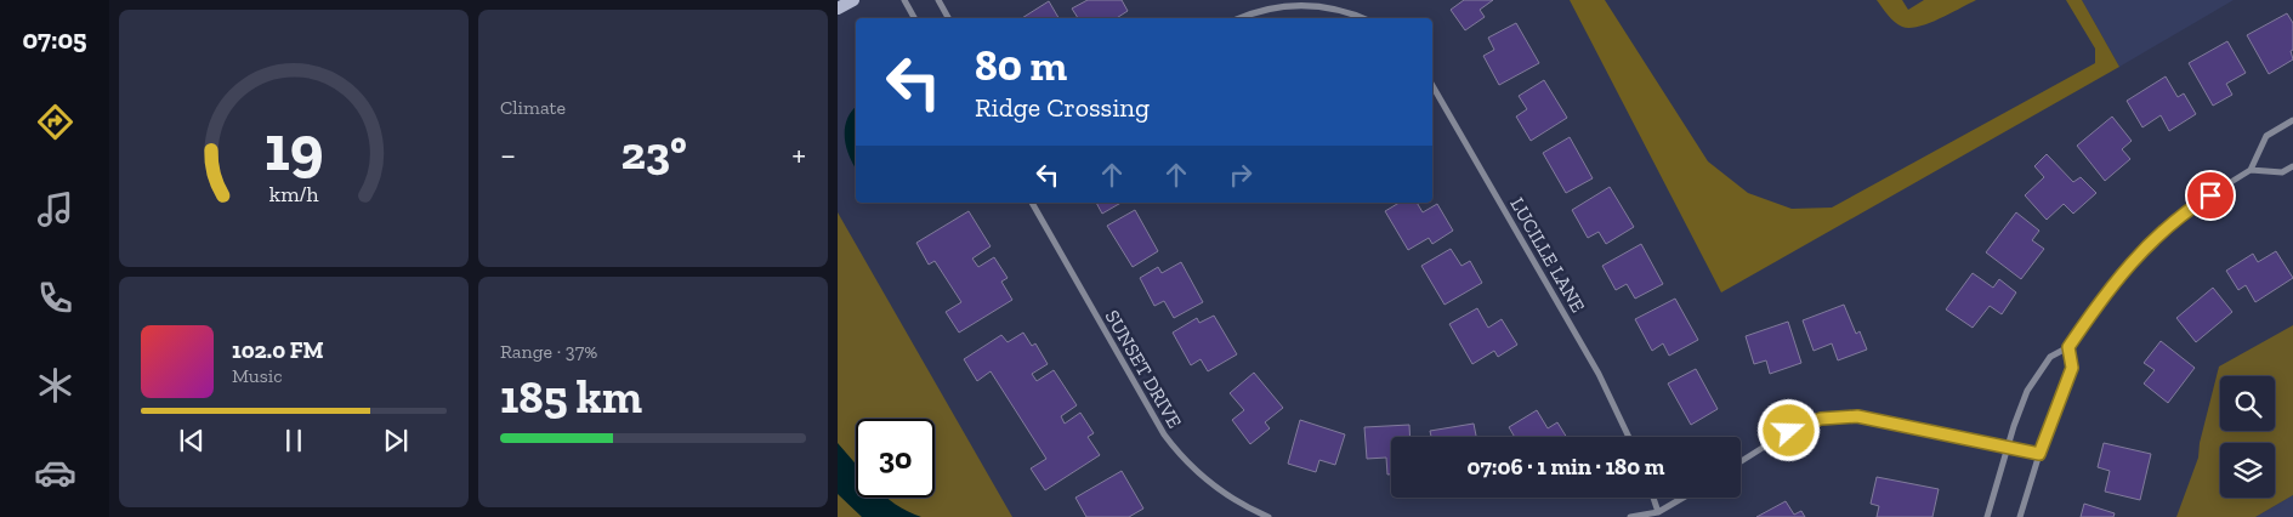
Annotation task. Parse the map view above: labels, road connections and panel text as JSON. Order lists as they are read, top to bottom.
{
  "streets": {
    "street": ["LUCILLE LANE", "SUNSET DRIVE"]
  },
  "page": {
    "tabs": "07:05",
    "tile": [
      "Climate",
      ["Range · 37%", "185 km"]
    ],
    "turn": ["80 m", "Ridge Crossing"],
    "heat": ["−", "23°", "+"],
    "song": ["102.0 FM", "Music"],
    "limit": "30",
    "trip": "07:06 · 1 min · 180 m",
    "gauge": ["19", "km/h"]
  }
}
